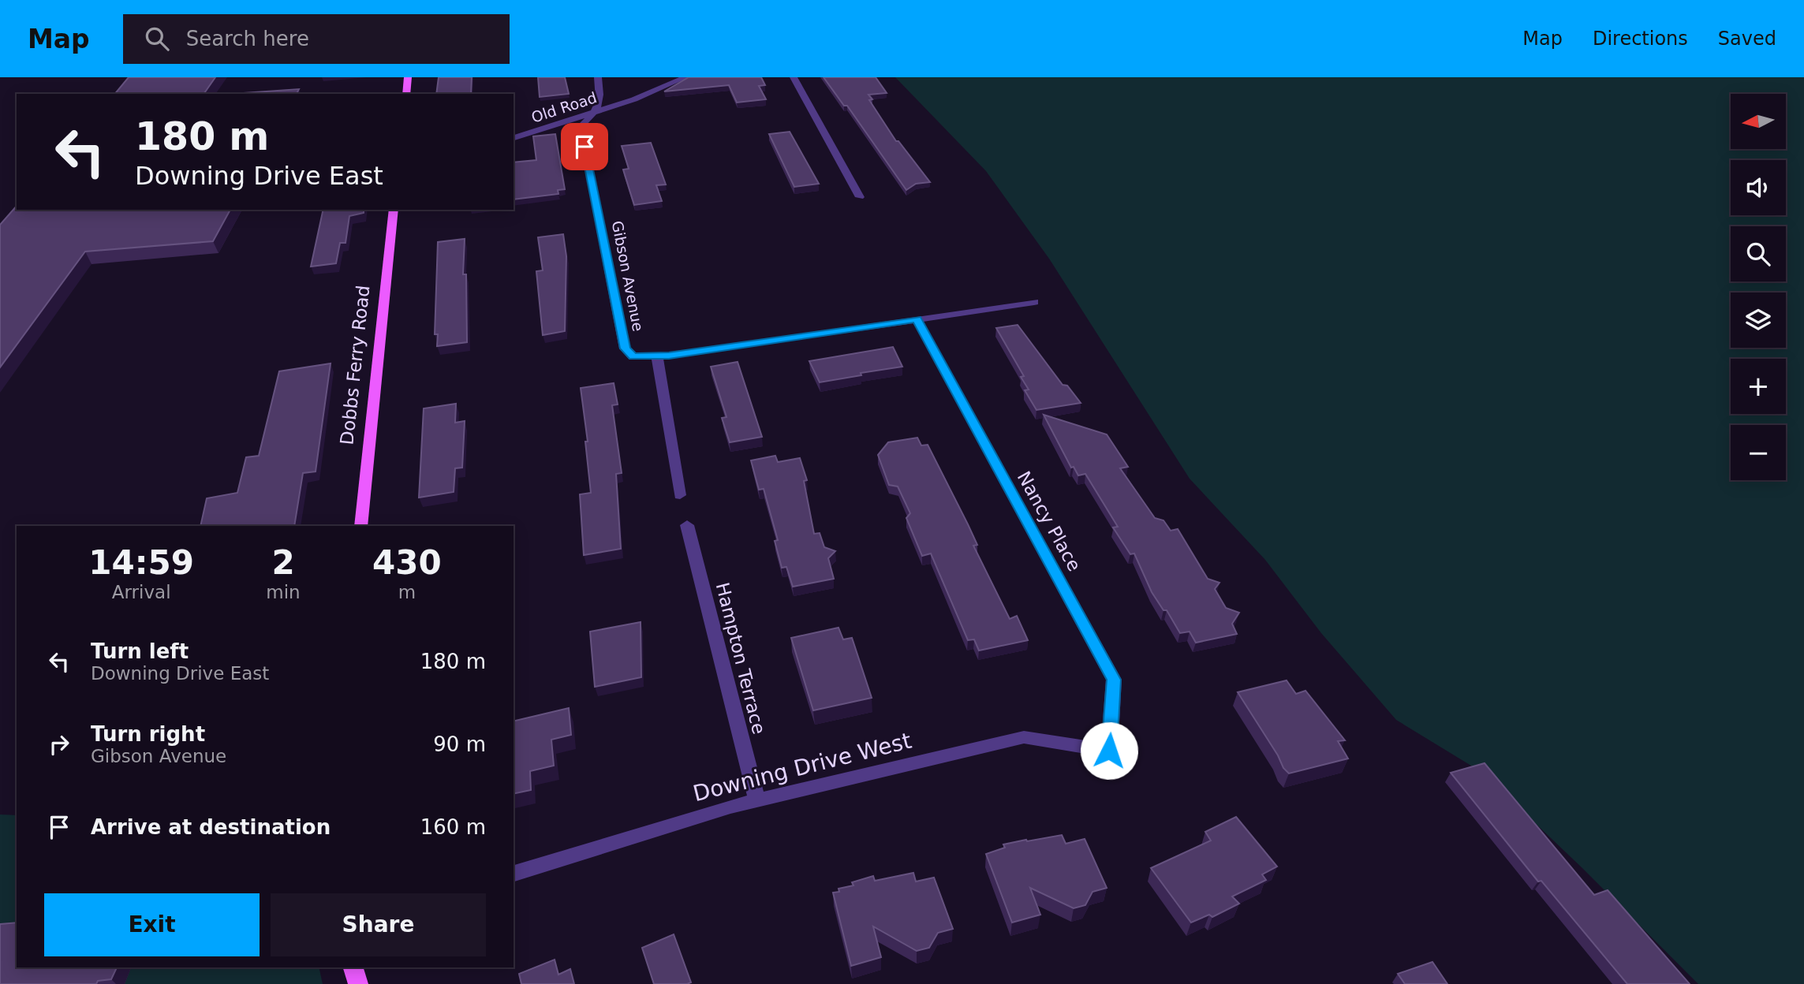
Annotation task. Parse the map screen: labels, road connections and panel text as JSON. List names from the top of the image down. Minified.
{"streets":{"main road":["Dobbs Ferry Road"],"street":["Old Road","Gibson Avenue","Nancy Place","Hampton Terrace","Downing Drive West"]},"crossings":[["Old Road","Gibson Avenue"],["Nancy Place","Downing Drive West"],["Hampton Terrace","Downing Drive West"]],"north":"left","page":{"header":"Map","search":"Search here","nav":["Map","Directions","Saved"],"map_buttons":["+","−"],"turn":["180 m","Downing Drive East"],"eta":["14:59","Arrival","2","min","430","m"],"list":[{"name":"Turn left","note":"Downing Drive East","value":"180 m"},{"name":"Turn right","note":"Gibson Avenue","value":"90 m"},{"name":"Arrive at destination","value":"160 m"}],"buttons":["Exit","Share"]}}
